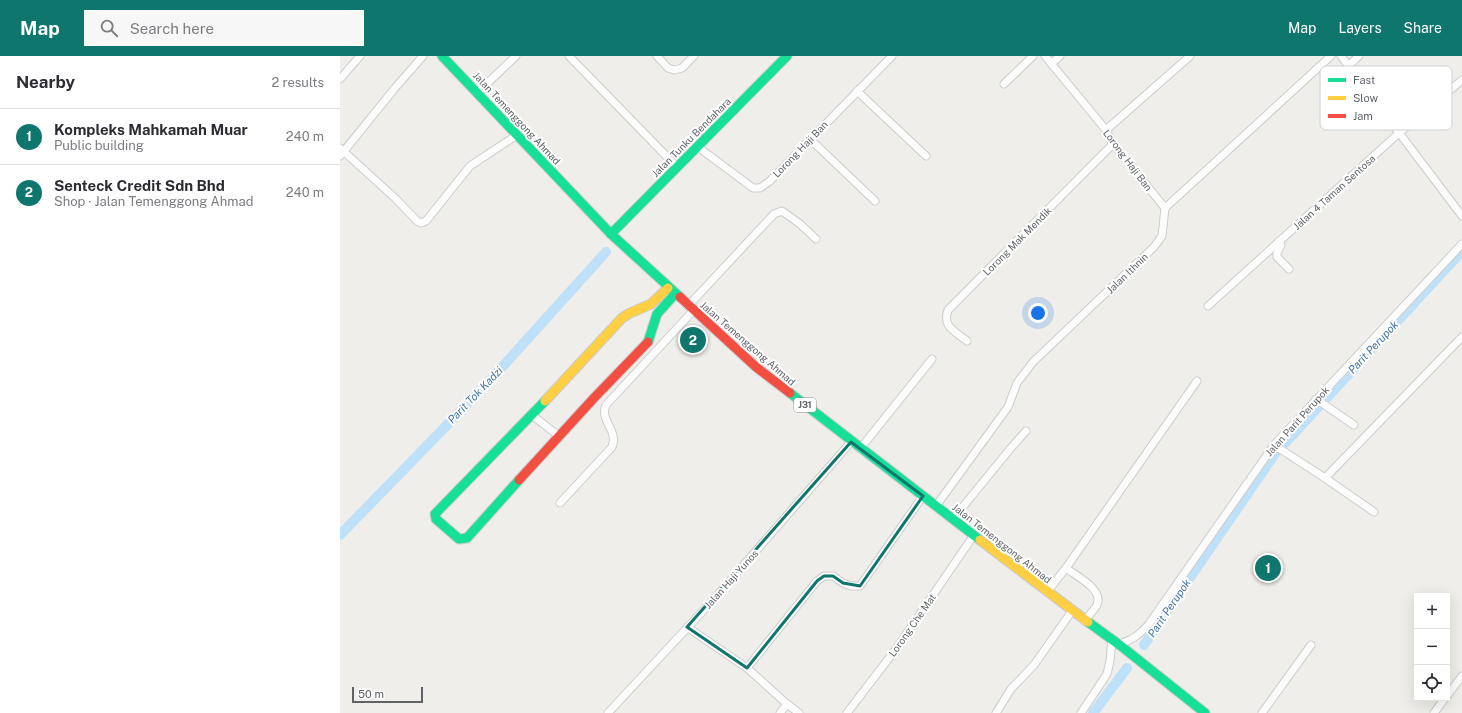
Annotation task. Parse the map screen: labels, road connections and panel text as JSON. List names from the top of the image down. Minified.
{"streets":{"main road":["Jalan Temenggong Ahmad","Jalan Tunku Bendahara","J31"],"street":["Lorong Haji Ban","Jalan 4 Taman Sentosa","Lorong Mak Mendik","Jalan Ithnin","Jalan Parit Perupok","Jalan Haji Yunos","Lorong Che Mat"]},"crossings":[["Jalan Temenggong Ahmad","Jalan Tunku Bendahara"],["Jalan Temenggong Ahmad","Jalan Ithnin"],["Jalan Temenggong Ahmad","Jalan Parit Perupok"],["Jalan Temenggong Ahmad","Jalan Haji Yunos"],["Jalan Temenggong Ahmad","Lorong Che Mat"],["Jalan Tunku Bendahara","Lorong Haji Ban"],["Lorong Haji Ban","Lorong Mak Mendik"],["Lorong Haji Ban","Jalan Ithnin"]],"water":["Parit Perupok","Parit Tok Kadzi"],"legend":["Fast","Slow","Jam"],"scale_bar":"50 m","page":{"header":"Map","search":"Search here","nav":["Map","Layers","Share"],"heading":["Nearby","2 results"],"list":[{"mark":"1","name":"Kompleks Mahkamah Muar","note":"Public building","value":"240 m"},{"mark":"2","name":"Senteck Credit Sdn Bhd","note":"Shop · Jalan Temenggong Ahmad","value":"240 m"}],"pins":["2","1"],"map_buttons":["+","−"],"scale":"50 m"}}
